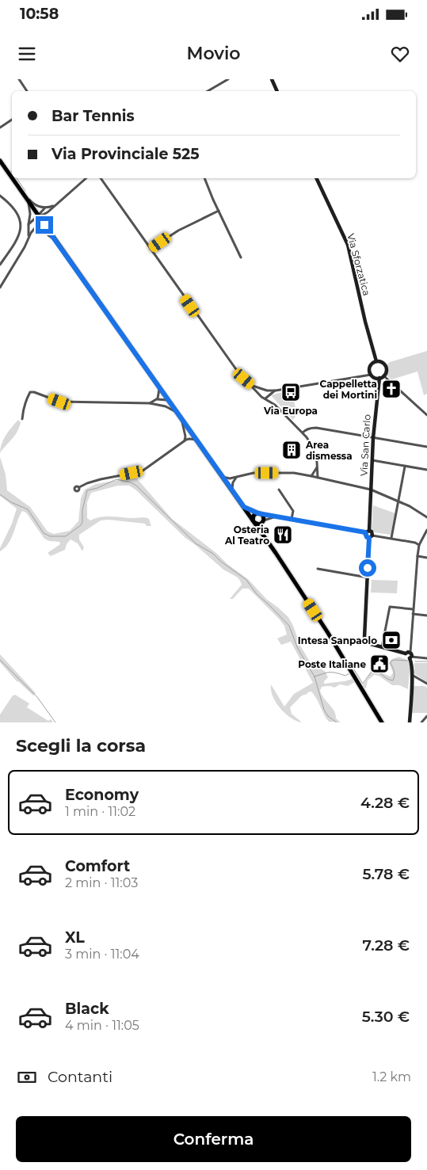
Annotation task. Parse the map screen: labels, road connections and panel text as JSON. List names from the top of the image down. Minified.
{"streets":{"street":["Via Sforzatica","Via San Carlo"]},"crossings":[["Via Sforzatica","Via San Carlo"]],"places":{"church":["Cappelletta dei Mortini"],"bus stop":["Via Europa"],"building":["Area dismessa"],"restaurant":["Osteria Al Teatro"],"bank":["Intesa Sanpaolo"],"public building":["Poste Italiane"]},"page":{"status":"10:58","header":"Movio","banner":["Bar Tennis","Via Provinciale 525"],"heading":"Scegli la corsa","list":[{"name":"Economy","note":"1 min · 11:02","value":"4.28 €"},{"name":"Comfort","note":"2 min · 11:03","value":"5.78 €"},{"name":"XL","note":"3 min · 11:04","value":"7.28 €"},{"name":"Black","note":"4 min · 11:05","value":"5.30 €"}],"pay":["Contanti","1.2 km"],"buttons":"Conferma"}}
